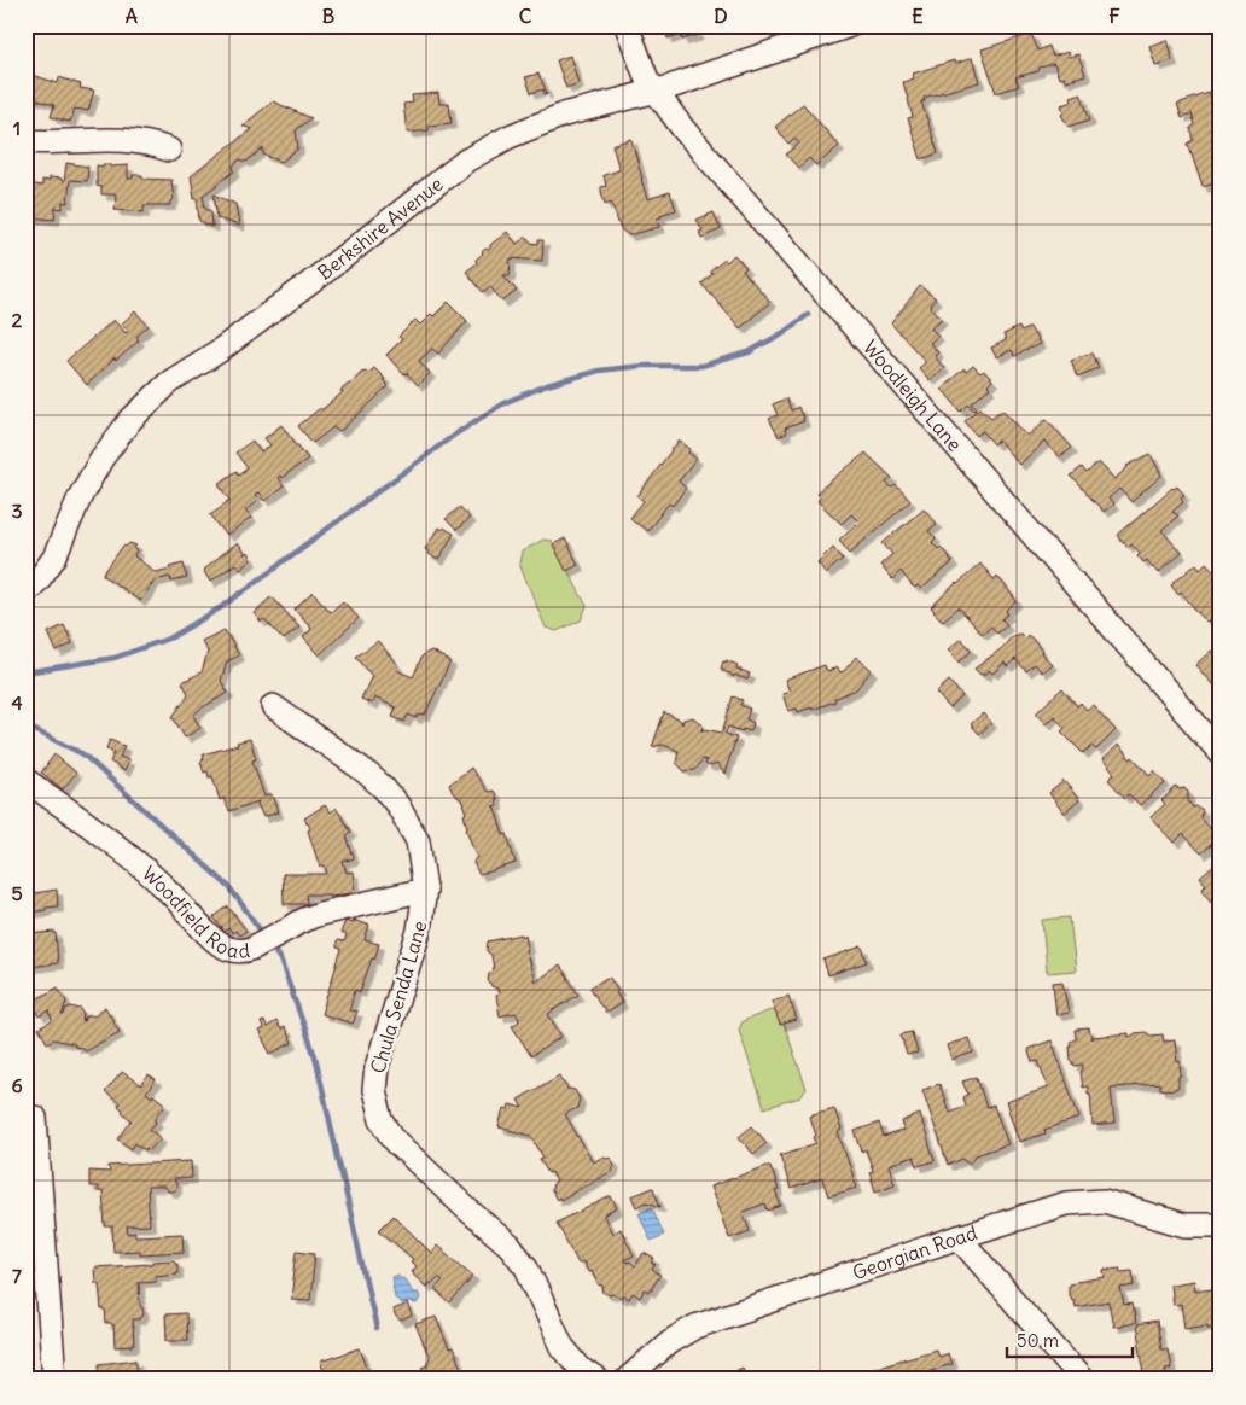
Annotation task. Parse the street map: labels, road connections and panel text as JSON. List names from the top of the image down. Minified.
{"streets":{"street":["Berkshire Avenue","Woodleigh Lane","Woodfield Road","Chula Senda Lane","Georgian Road"]},"crossings":[["Berkshire Avenue","Woodleigh Lane"],["Woodfield Road","Chula Senda Lane"]],"scale_bar":"50 m","grid":{"columns":["A","B","C","D","E","F"],"rows":["1","2","3","4","5","6","7"]}}
